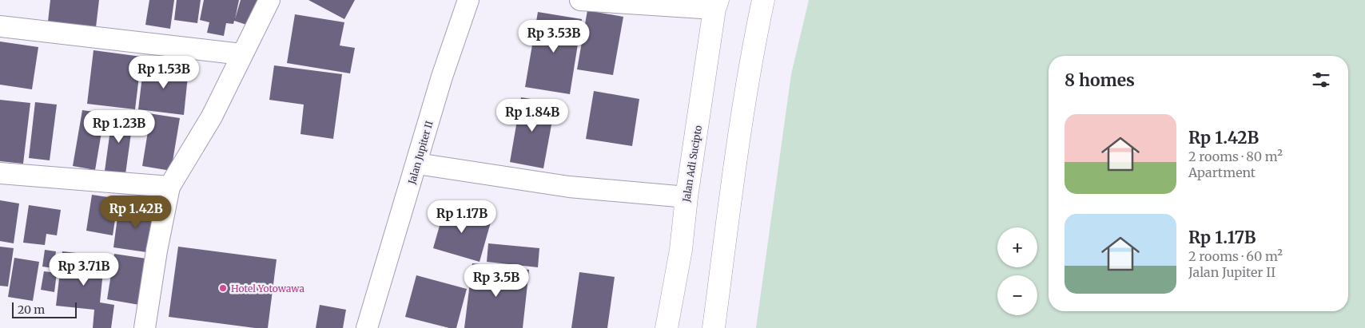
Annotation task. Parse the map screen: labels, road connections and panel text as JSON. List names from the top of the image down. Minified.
{"streets":{"highway":["Jalan Adi Sucipto"],"street":["Jalan Jupiter II"]},"places":["Hotel Yotowawa"],"scale_bar":"20 m","page":{"price":["Rp 3.53B","Rp 1.53B","Rp 1.84B","Rp 1.23B","Rp 1.42B","Rp 1.17B","Rp 3.71B","Rp 3.5B"],"heading":"8 homes","list":[{"name":"Rp 1.42B","note":"2 rooms · 80 m² · Apartment"},{"name":"Rp 1.17B","note":"2 rooms · 60 m² · Jalan Jupiter II"}],"map_buttons":["+","−"],"scale":"20 m"}}
